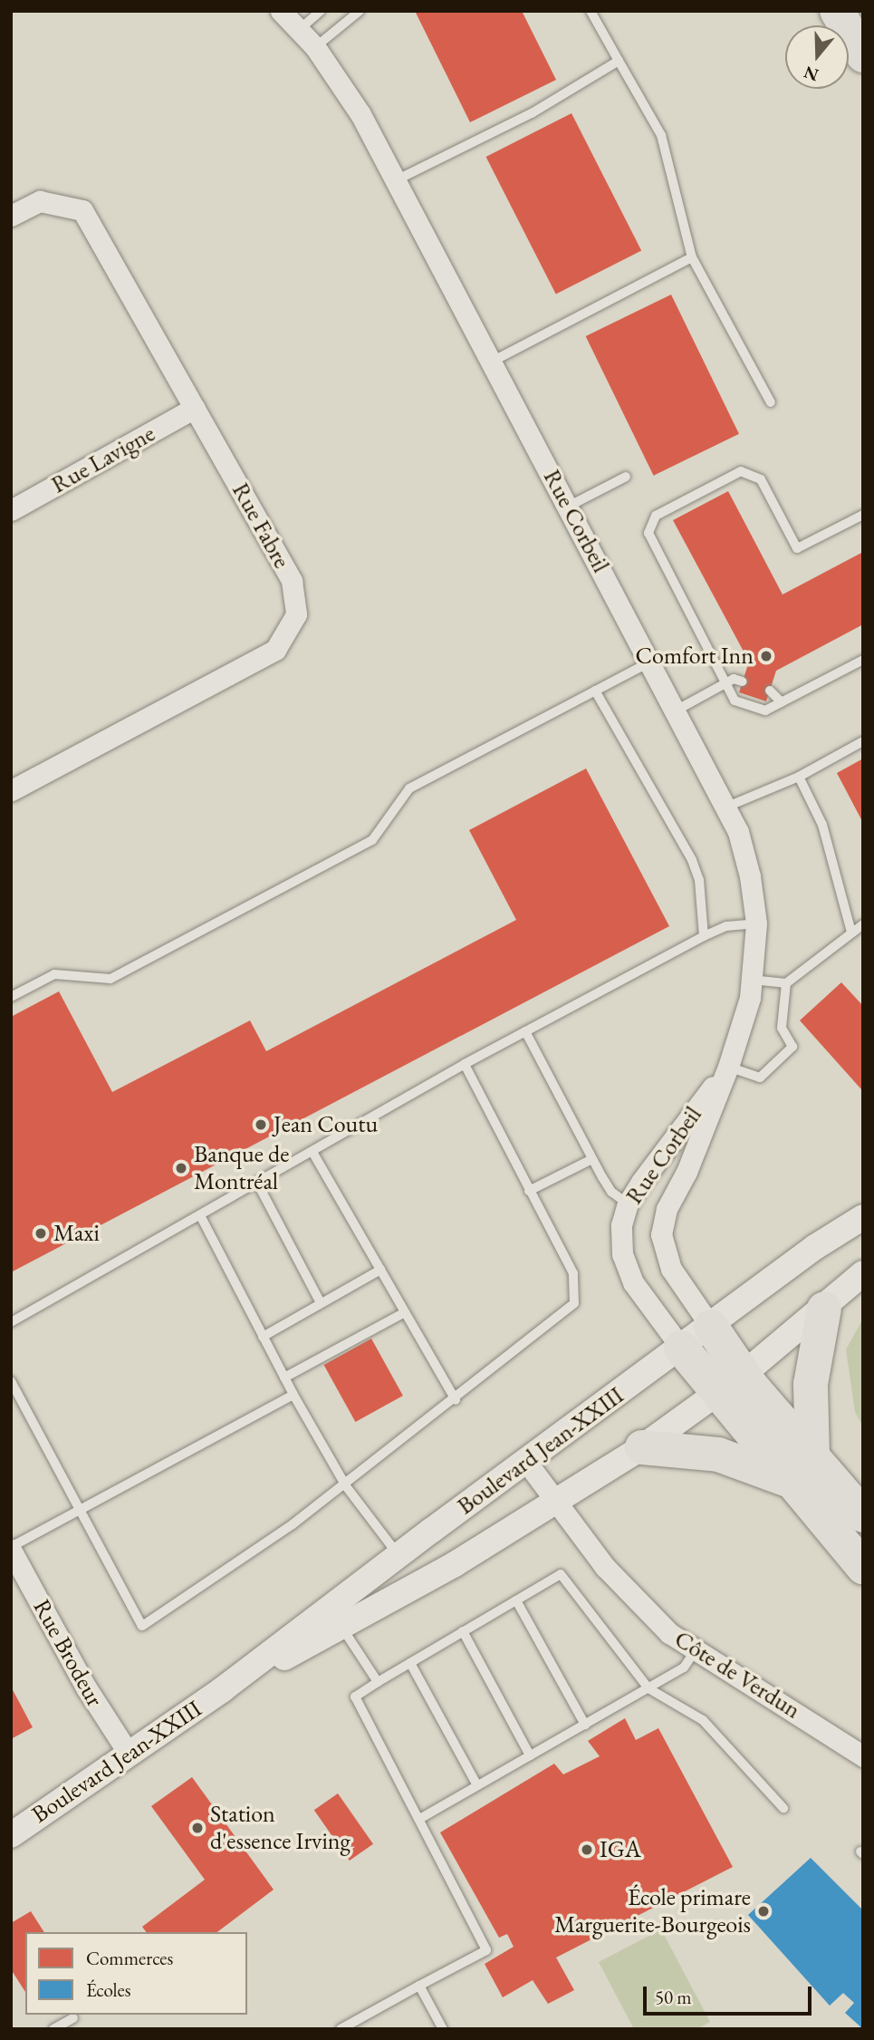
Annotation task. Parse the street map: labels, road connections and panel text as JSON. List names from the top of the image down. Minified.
{"streets":{"street":["Rue Lavigne","Rue Corbeil","Rue Fabre","Boulevard Jean-XXIII","Rue Brodeur","Côte de Verdun"]},"crossings":[["Rue Lavigne","Rue Fabre"],["Rue Corbeil","Boulevard Jean-XXIII"],["Boulevard Jean-XXIII","Rue Brodeur"],["Boulevard Jean-XXIII","Côte de Verdun"]],"places":["Comfort Inn","Jean Coutu","Banque de Montréal","Maxi","Station d'essence Irving","IGA","École primare Marguerite-Bourgeois"],"legend":["Commerces","Écoles"],"scale_bar":"50 m","north":"bottom"}
